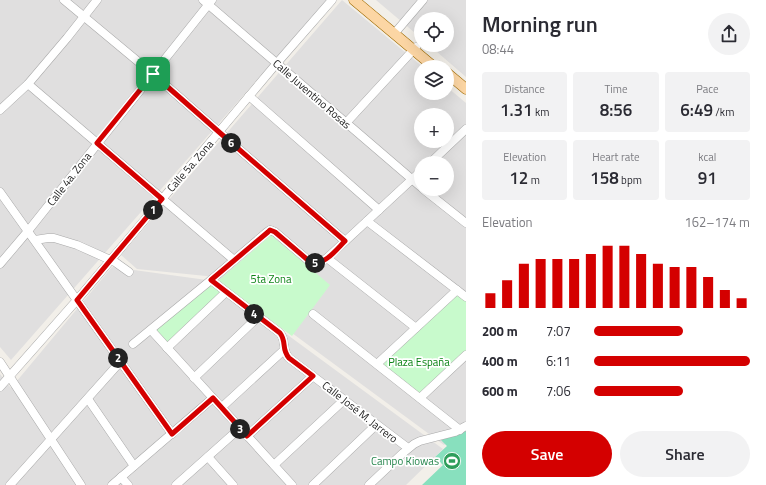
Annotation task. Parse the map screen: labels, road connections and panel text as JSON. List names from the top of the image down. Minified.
{"streets":{"street":["Calle Juventino Rosas","Calle 5a. Zona","Calle 4a. Zona","Calle José M. Jarrero"]},"crossings":[["Calle Juventino Rosas","Calle 5a. Zona"],["Calle Juventino Rosas","Calle 4a. Zona"]],"parks":["5ta Zona","Plaza España"],"places":{"sports":["Campo Kiowas"]},"page":{"heading":["Morning run","08:44"],"map_buttons":["+","−"],"stats":[["Distance","1.31 km"],["Time","8:56"],["Pace","6:49 /km"],["Elevation","12 m"],["Heart rate","158 bpm"],["kcal","91"]],"pins":["6","1","5","4","2","3"],"chart":["Elevation","162–174 m"],"list":[{"name":"200 m","note":"7:07"},{"name":"400 m","note":"6:11"},{"name":"600 m","note":"7:06"}],"buttons":["Save","Share"]}}
